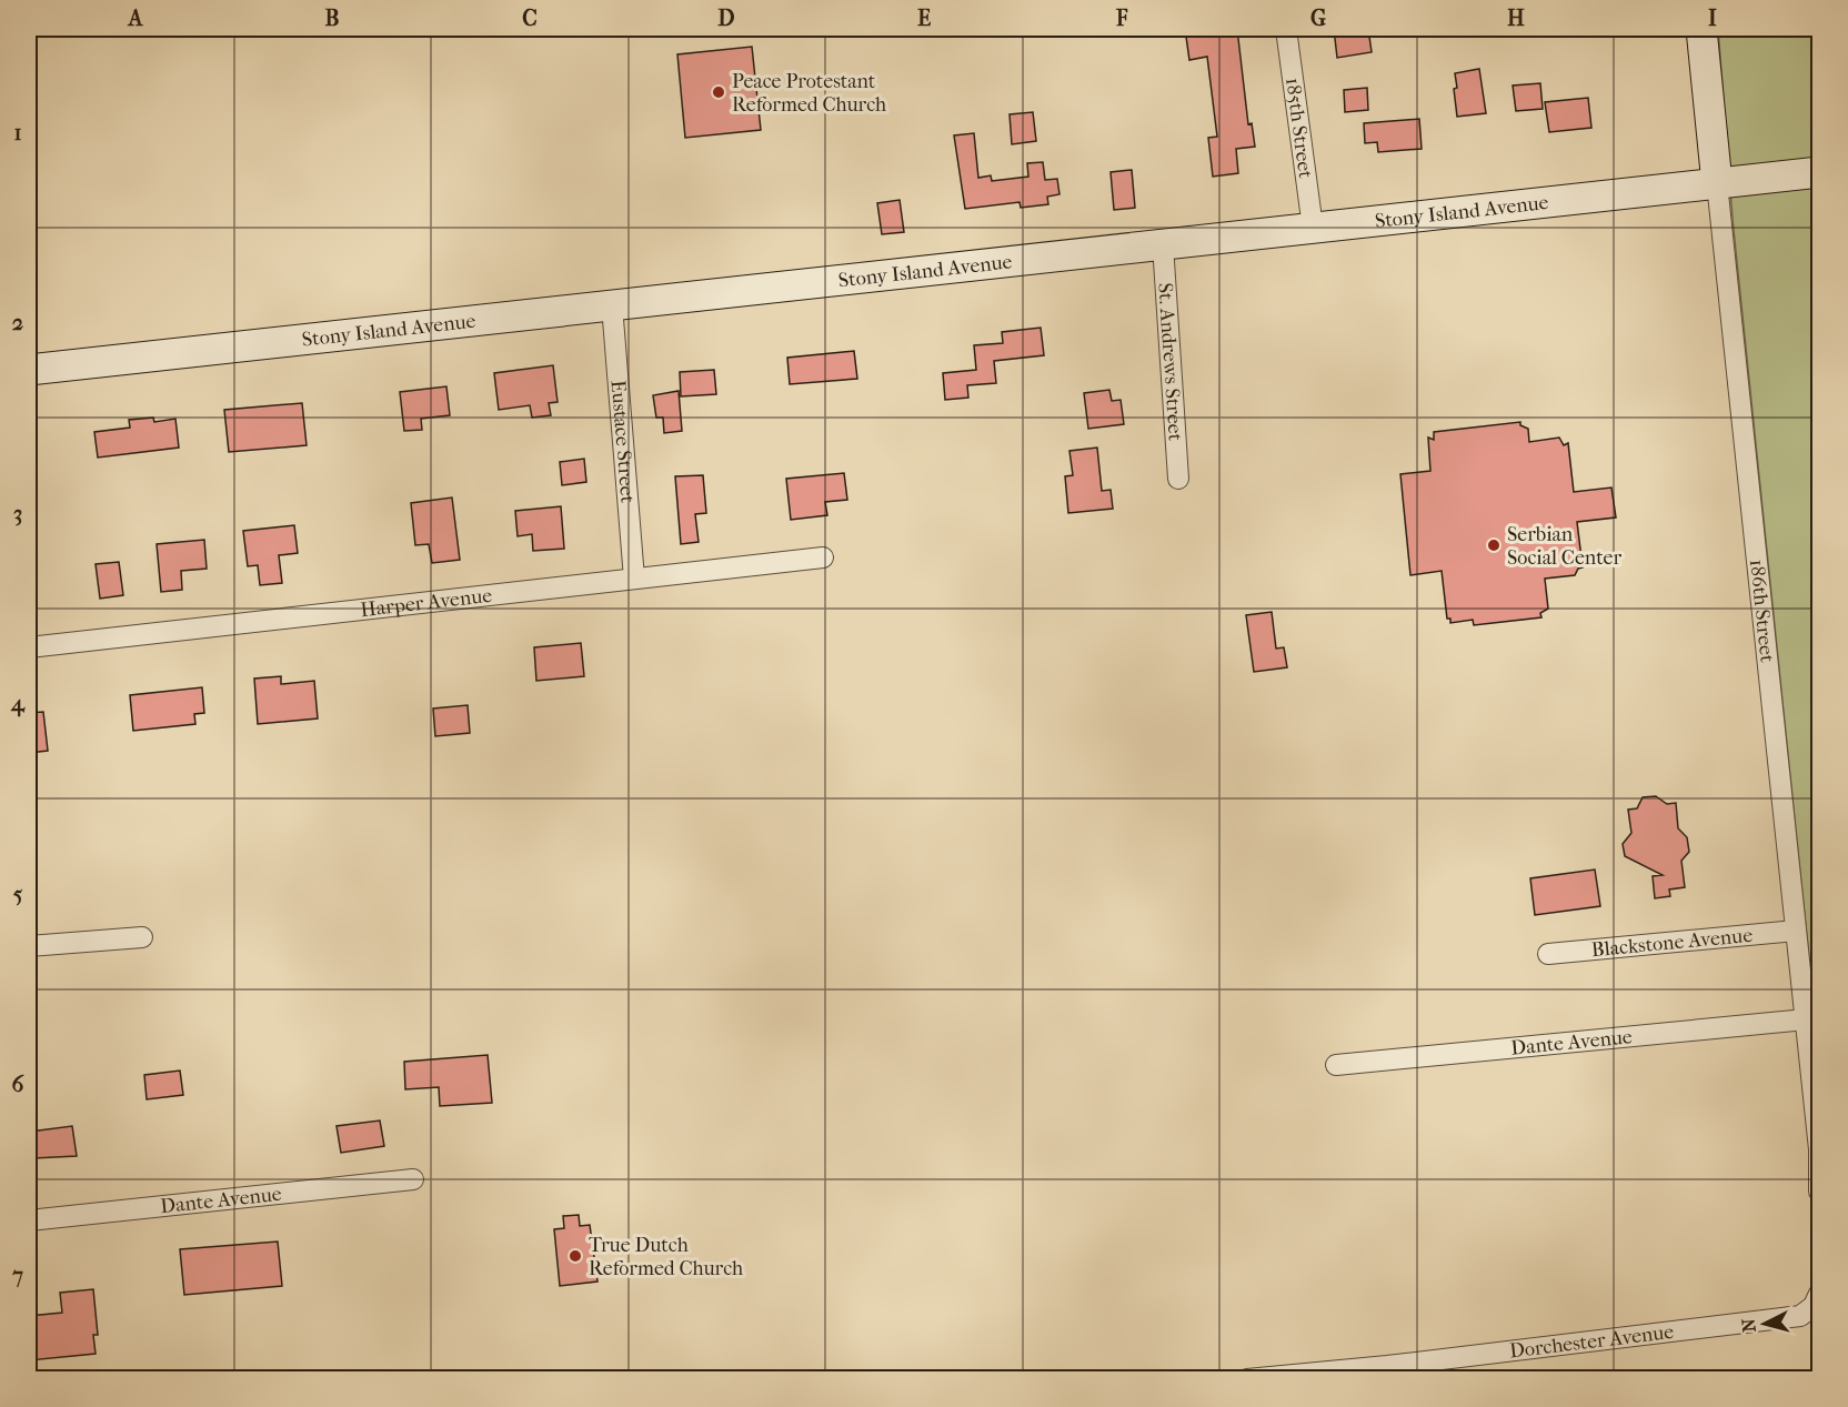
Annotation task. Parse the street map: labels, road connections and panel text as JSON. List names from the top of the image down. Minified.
{"streets":{"street":["185th Street","Stony Island Avenue","St. Andrews Street","Eustace Street","Harper Avenue","186th Street","Blackstone Avenue","Dante Avenue","Dorchester Avenue"]},"crossings":[["185th Street","Stony Island Avenue"],["Stony Island Avenue","St. Andrews Street"],["Stony Island Avenue","Eustace Street"],["Stony Island Avenue","186th Street"],["Eustace Street","Harper Avenue"],["186th Street","Blackstone Avenue"],["186th Street","Dante Avenue"]],"places":["Peace Protestant Reformed Church","Serbian Social Center","True Dutch Reformed Church"],"north":"left","grid":{"columns":["A","B","C","D","E","F","G","H","I"],"rows":["1","2","3","4","5","6","7"]}}
